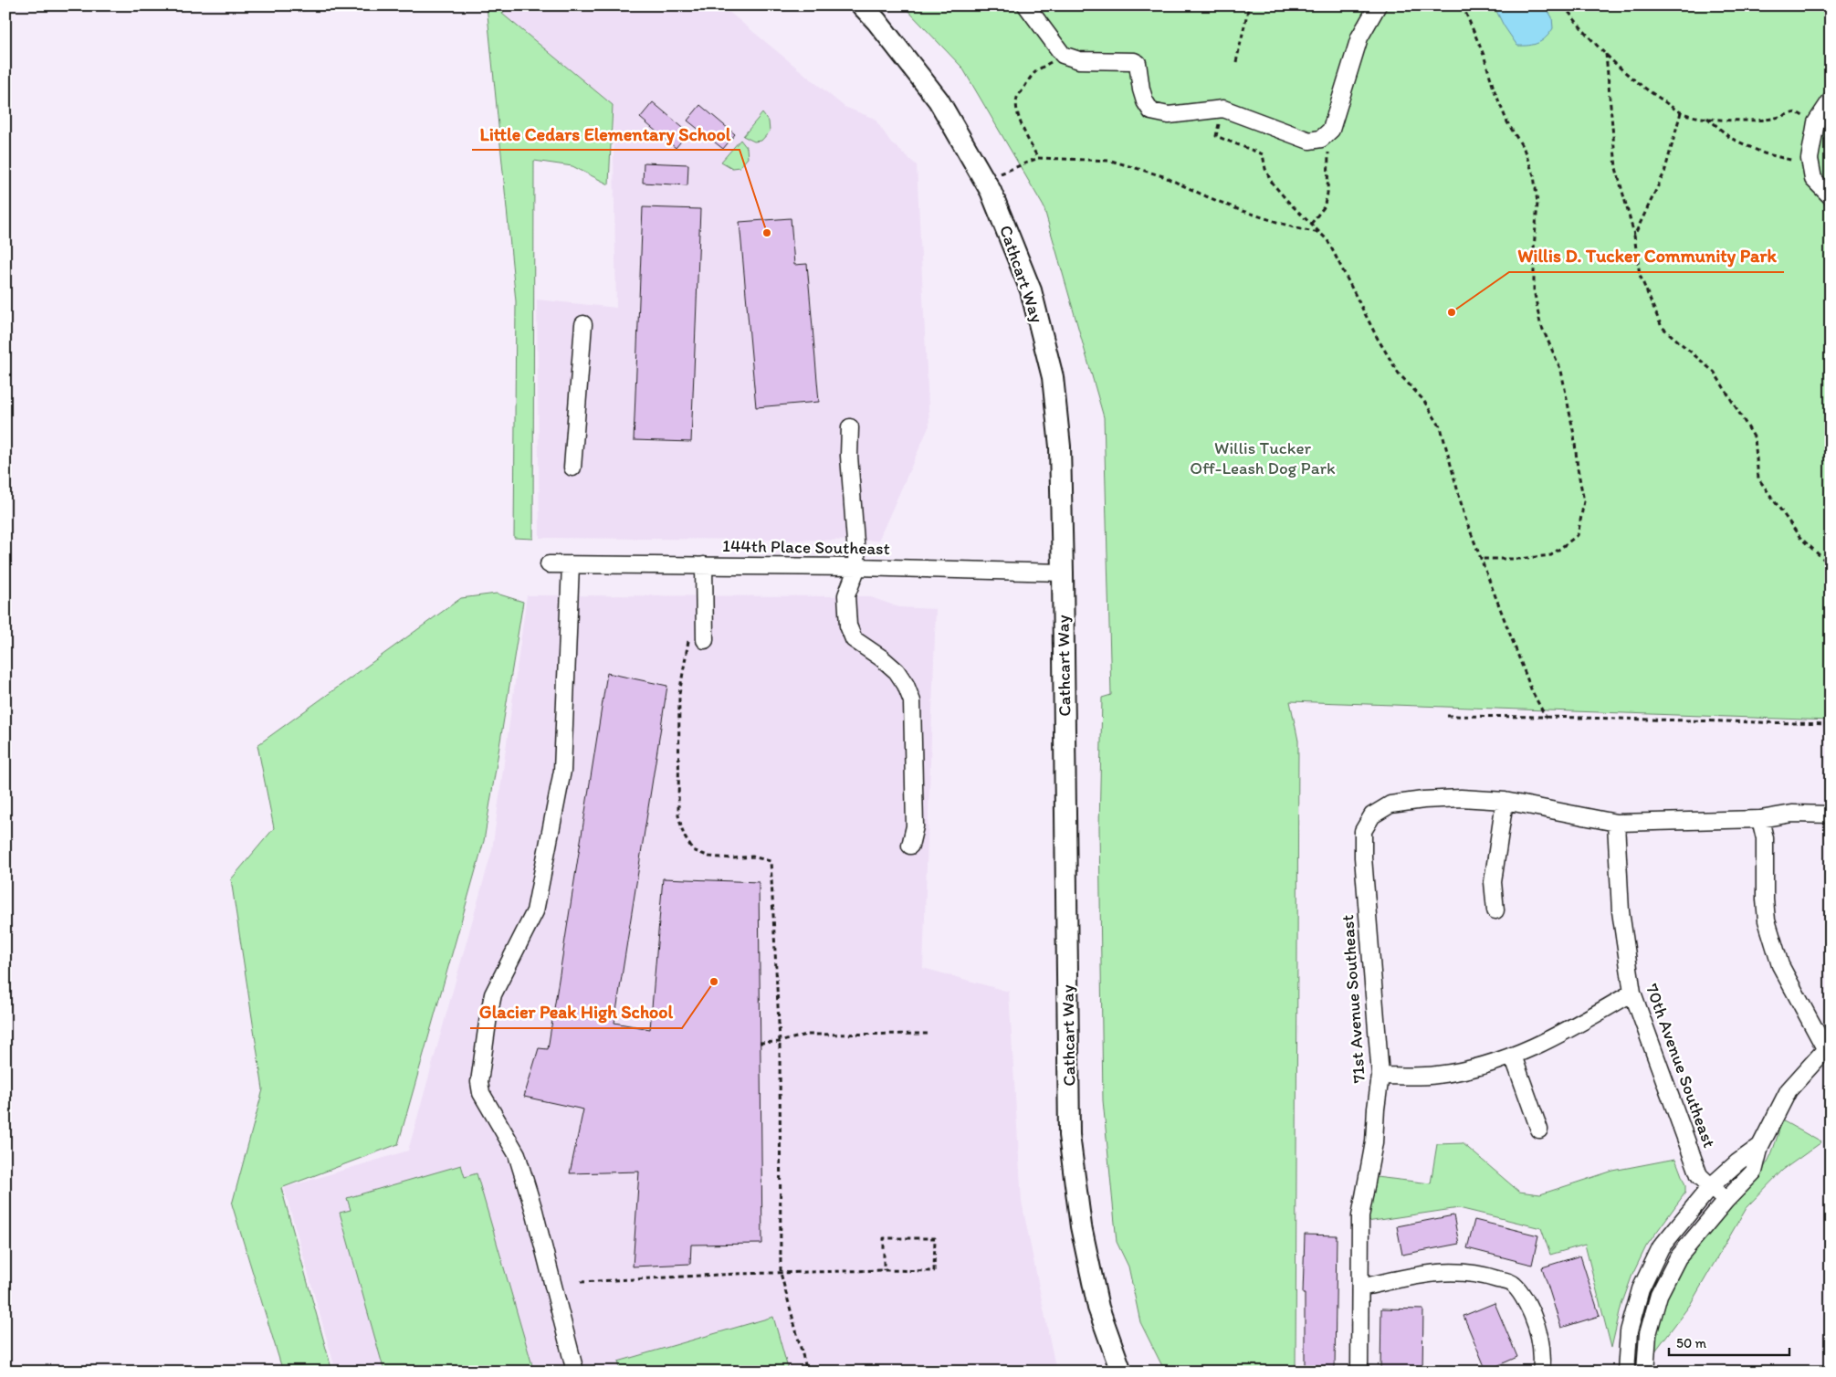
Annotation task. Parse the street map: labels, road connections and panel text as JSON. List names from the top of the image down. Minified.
{"streets":{"main road":["Cathcart Way"],"street":["144th Place Southeast","71st Avenue Southeast","70th Avenue Southeast"]},"crossings":[["Cathcart Way","144th Place Southeast"]],"parks":["Willis Tucker Off-Leash Dog Park"],"places":["Little Cedars Elementary School","Willis D. Tucker Community Park","Glacier Peak High School"],"scale_bar":"50 m"}
